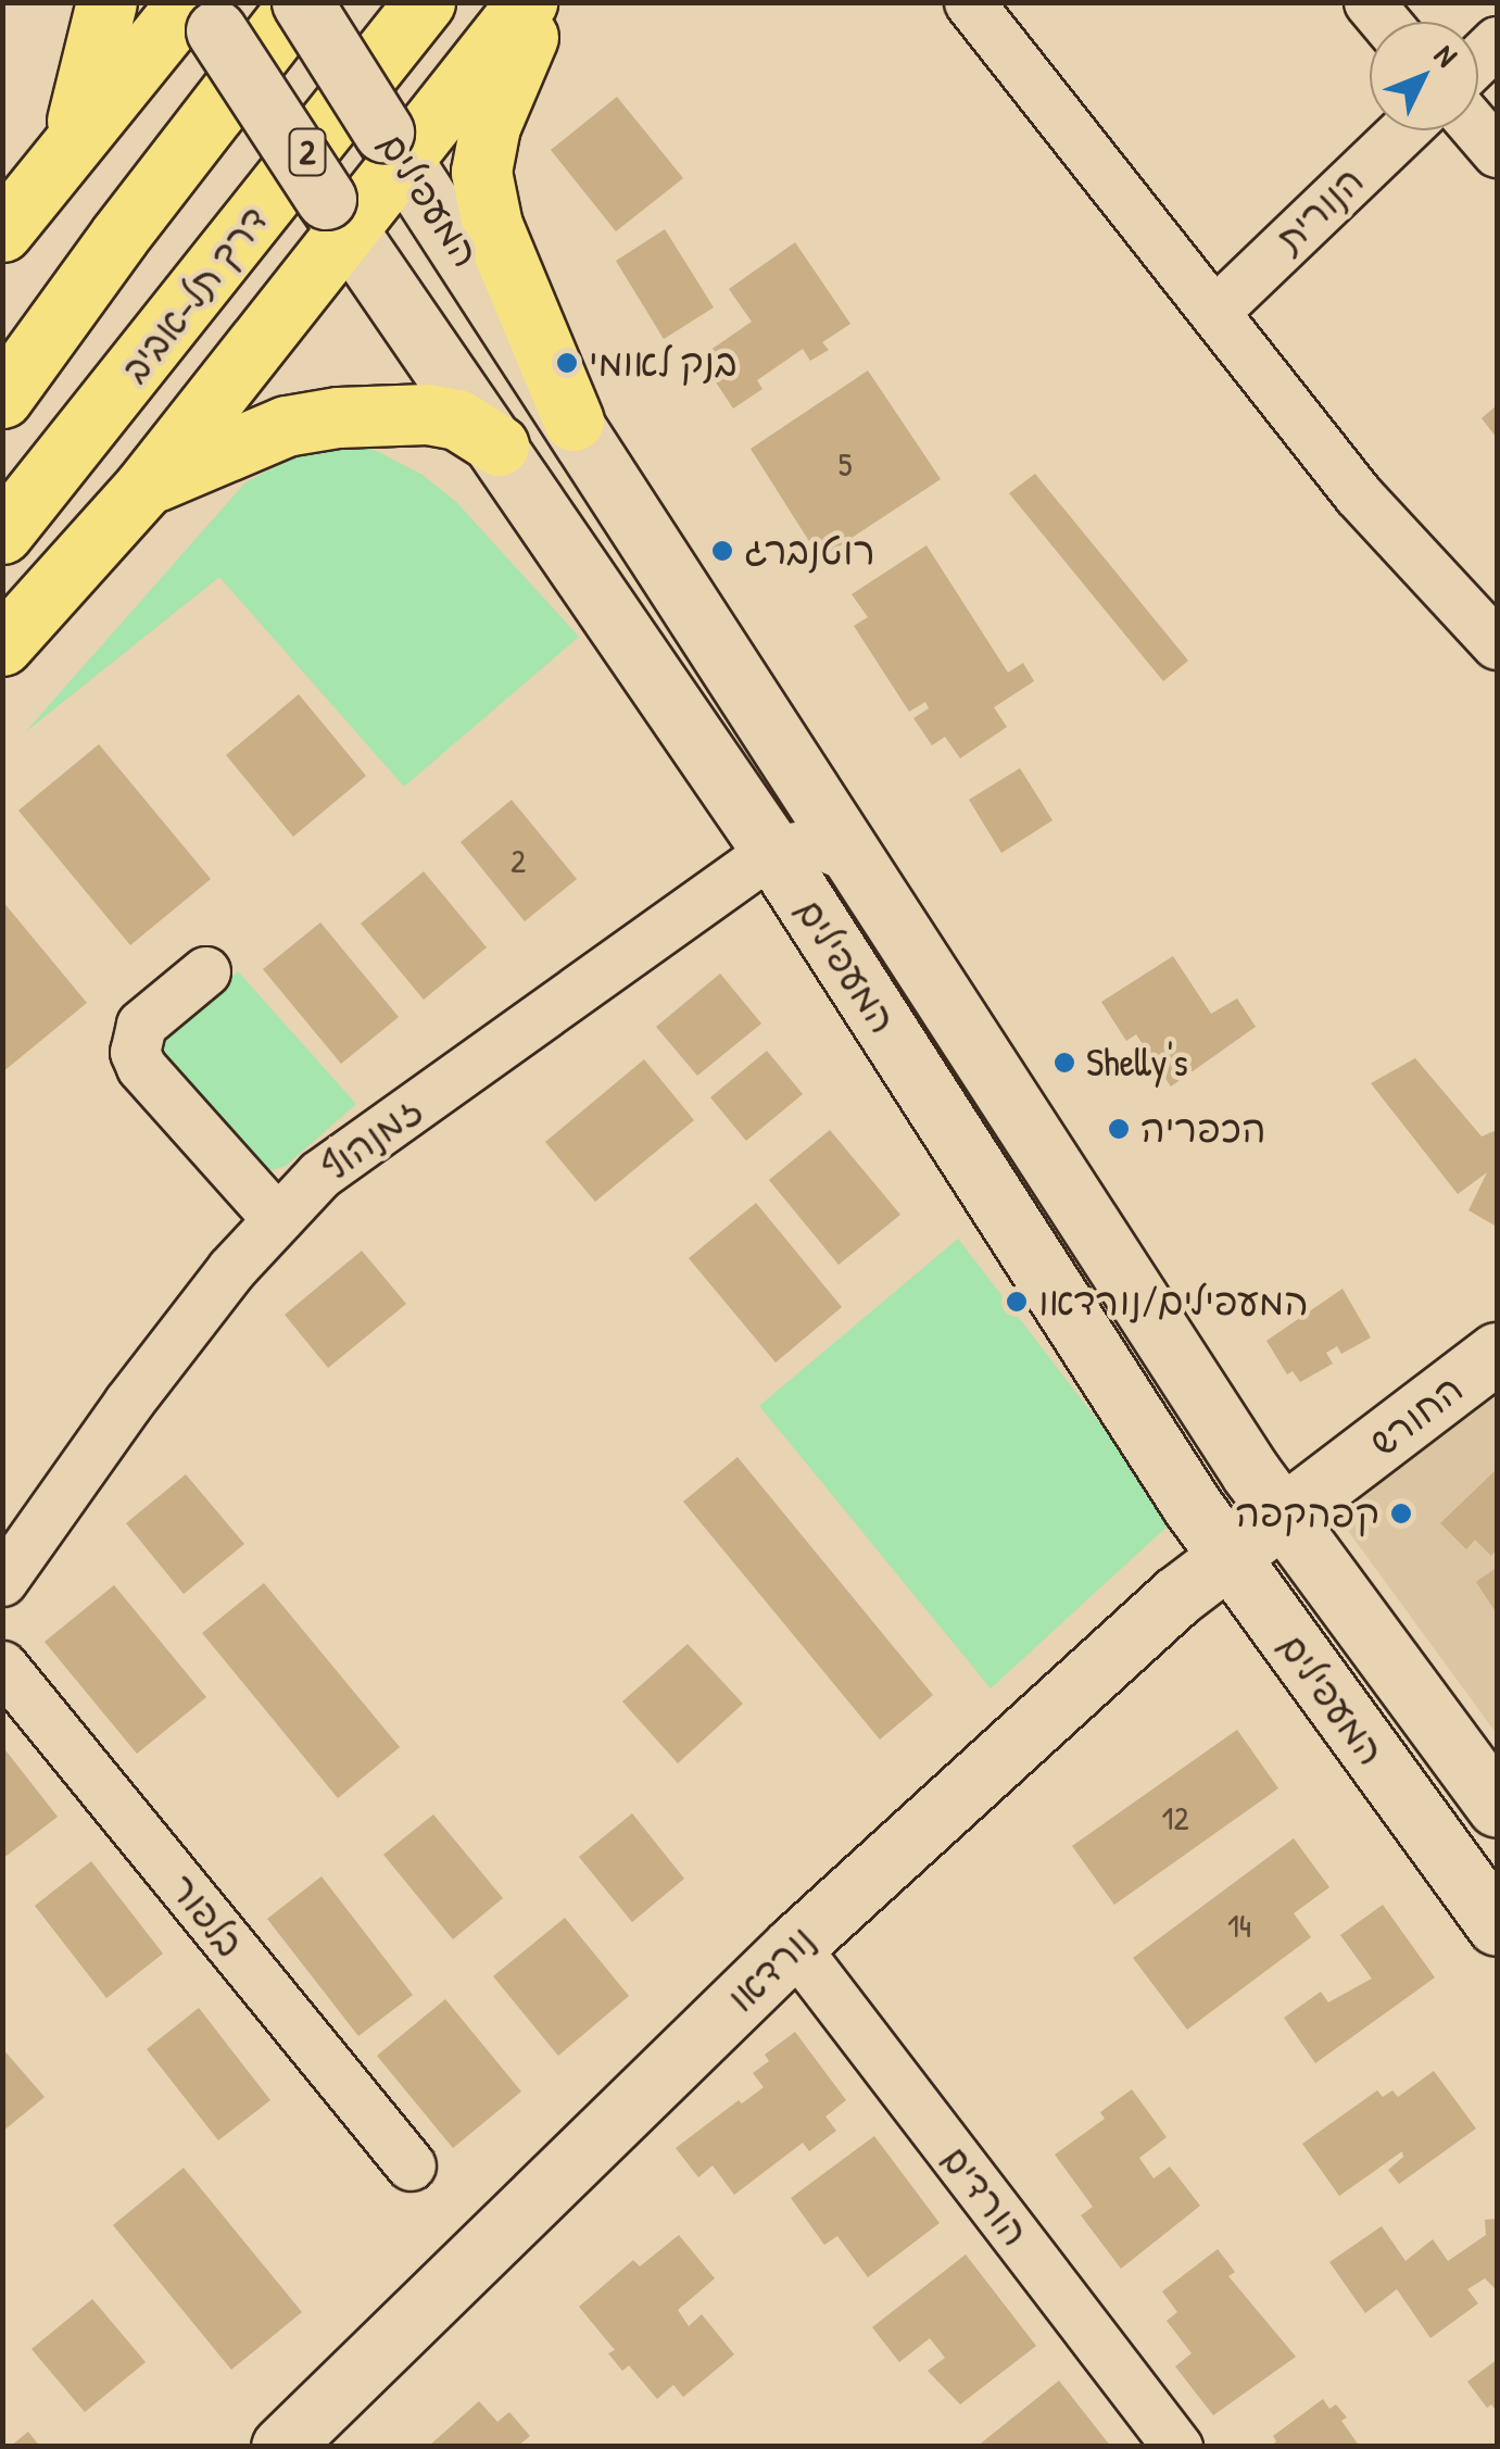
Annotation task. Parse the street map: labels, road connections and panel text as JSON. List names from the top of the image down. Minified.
{"streets":{"highway":["2","דרך תל-אביב"],"street":["המעפילים","הנורית","זמנהוף","החורש","בלפור","נורדאו","הורדים"]},"crossings":[["המעפילים","זמנהוף"],["המעפילים","החורש"],["המעפילים","נורדאו"],["החורש","נורדאו"],["נורדאו","הורדים"]],"places":["בנק לאומי","רוטנברג","Shelly's","הכפריה","המעפילים/נורדאו","קפהקפה"],"house_numbers":["5","2","12","14"],"north":"top right"}
